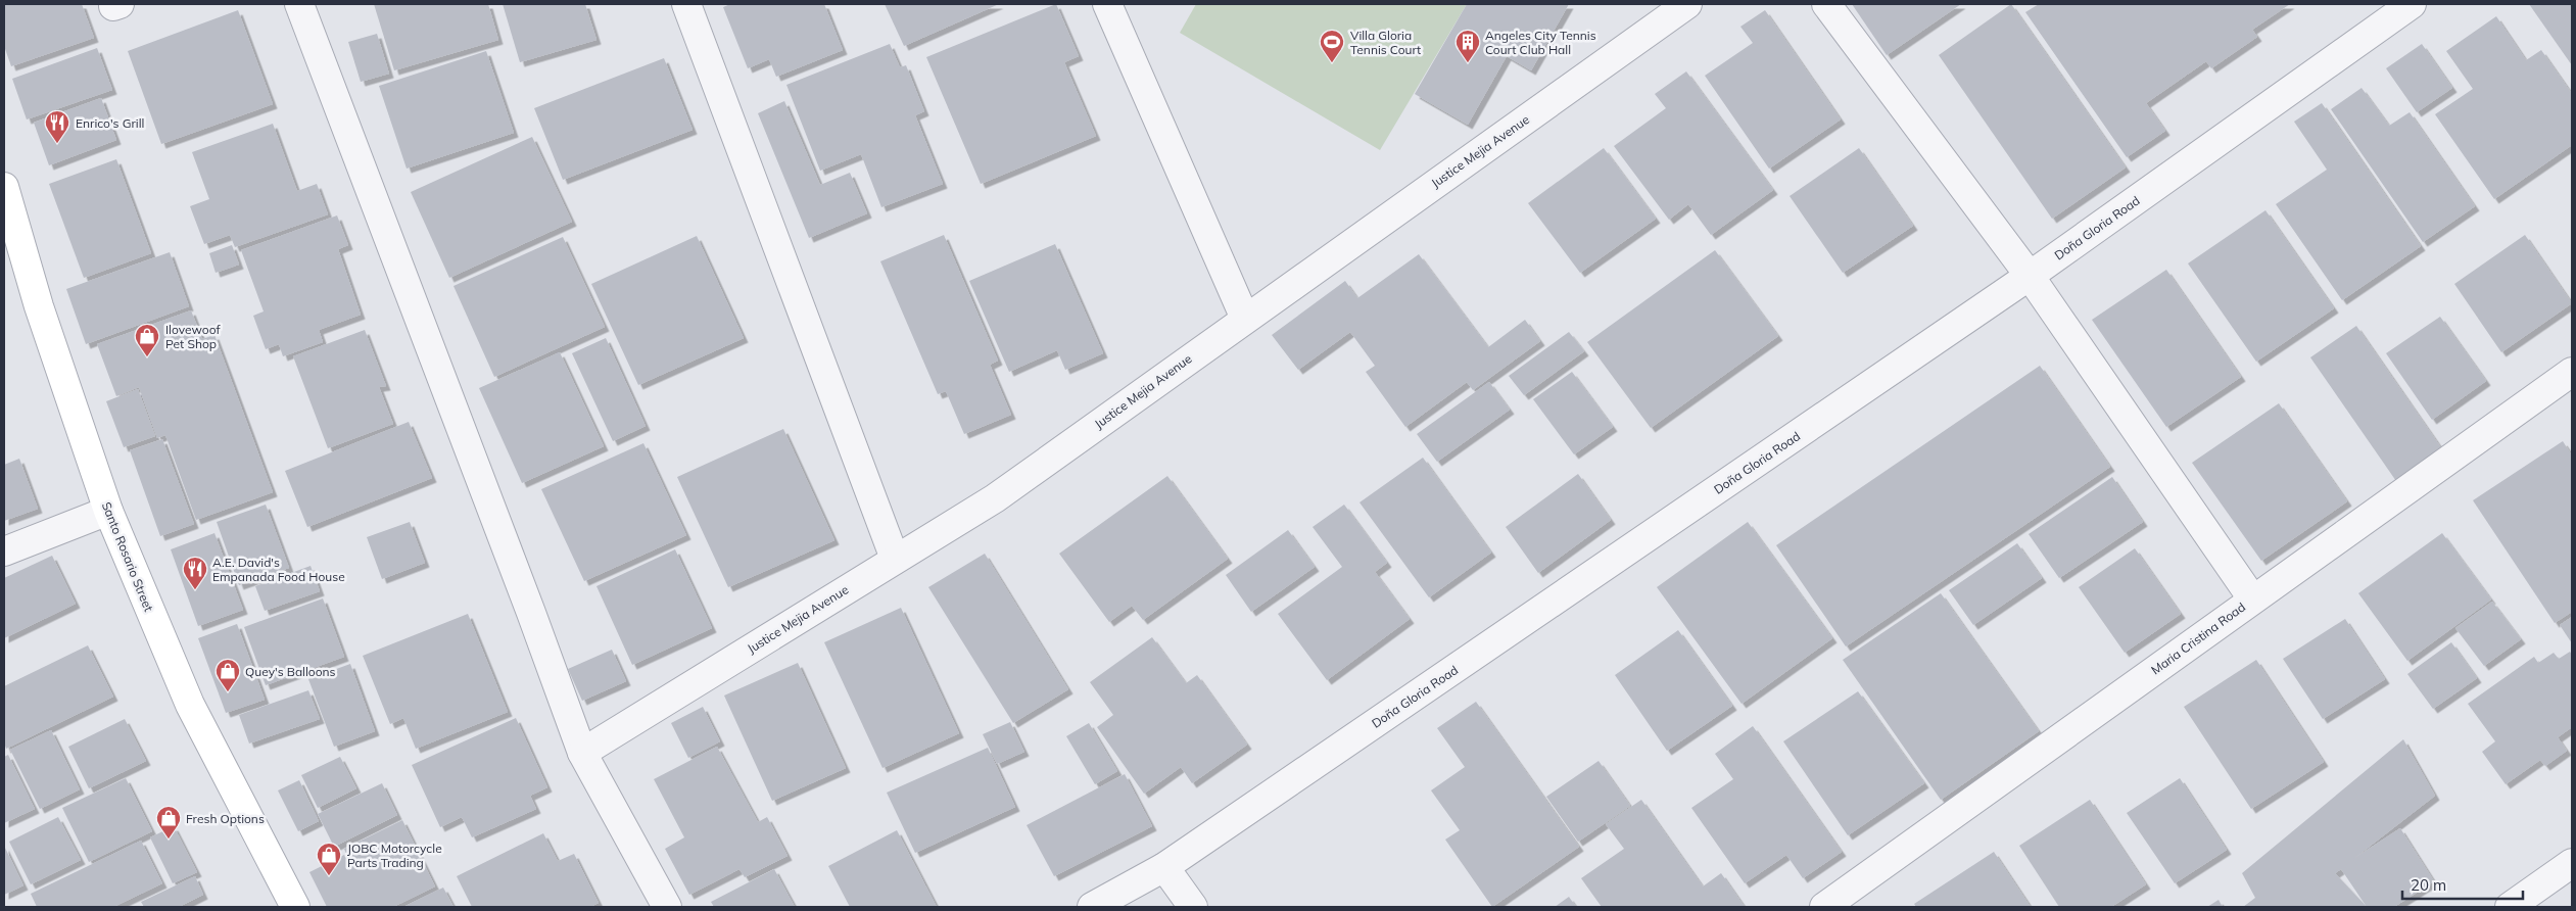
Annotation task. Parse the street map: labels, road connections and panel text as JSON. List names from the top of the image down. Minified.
{"streets":{"main road":["Santo Rosario Street"],"street":["Justice Mejia Avenue","Doña Gloria Road","Maria Cristina Road"]},"places":{"sports":["Villa Gloria Tennis Court"],"building":["Angeles City Tennis Court Club Hall"],"restaurant":["Enrico's Grill","A.E. David's Empanada Food House"],"shop":["Ilovewoof Pet Shop","Quey's Balloons","Fresh Options","JOBC Motorcycle Parts Trading"]},"scale_bar":"20 m"}
